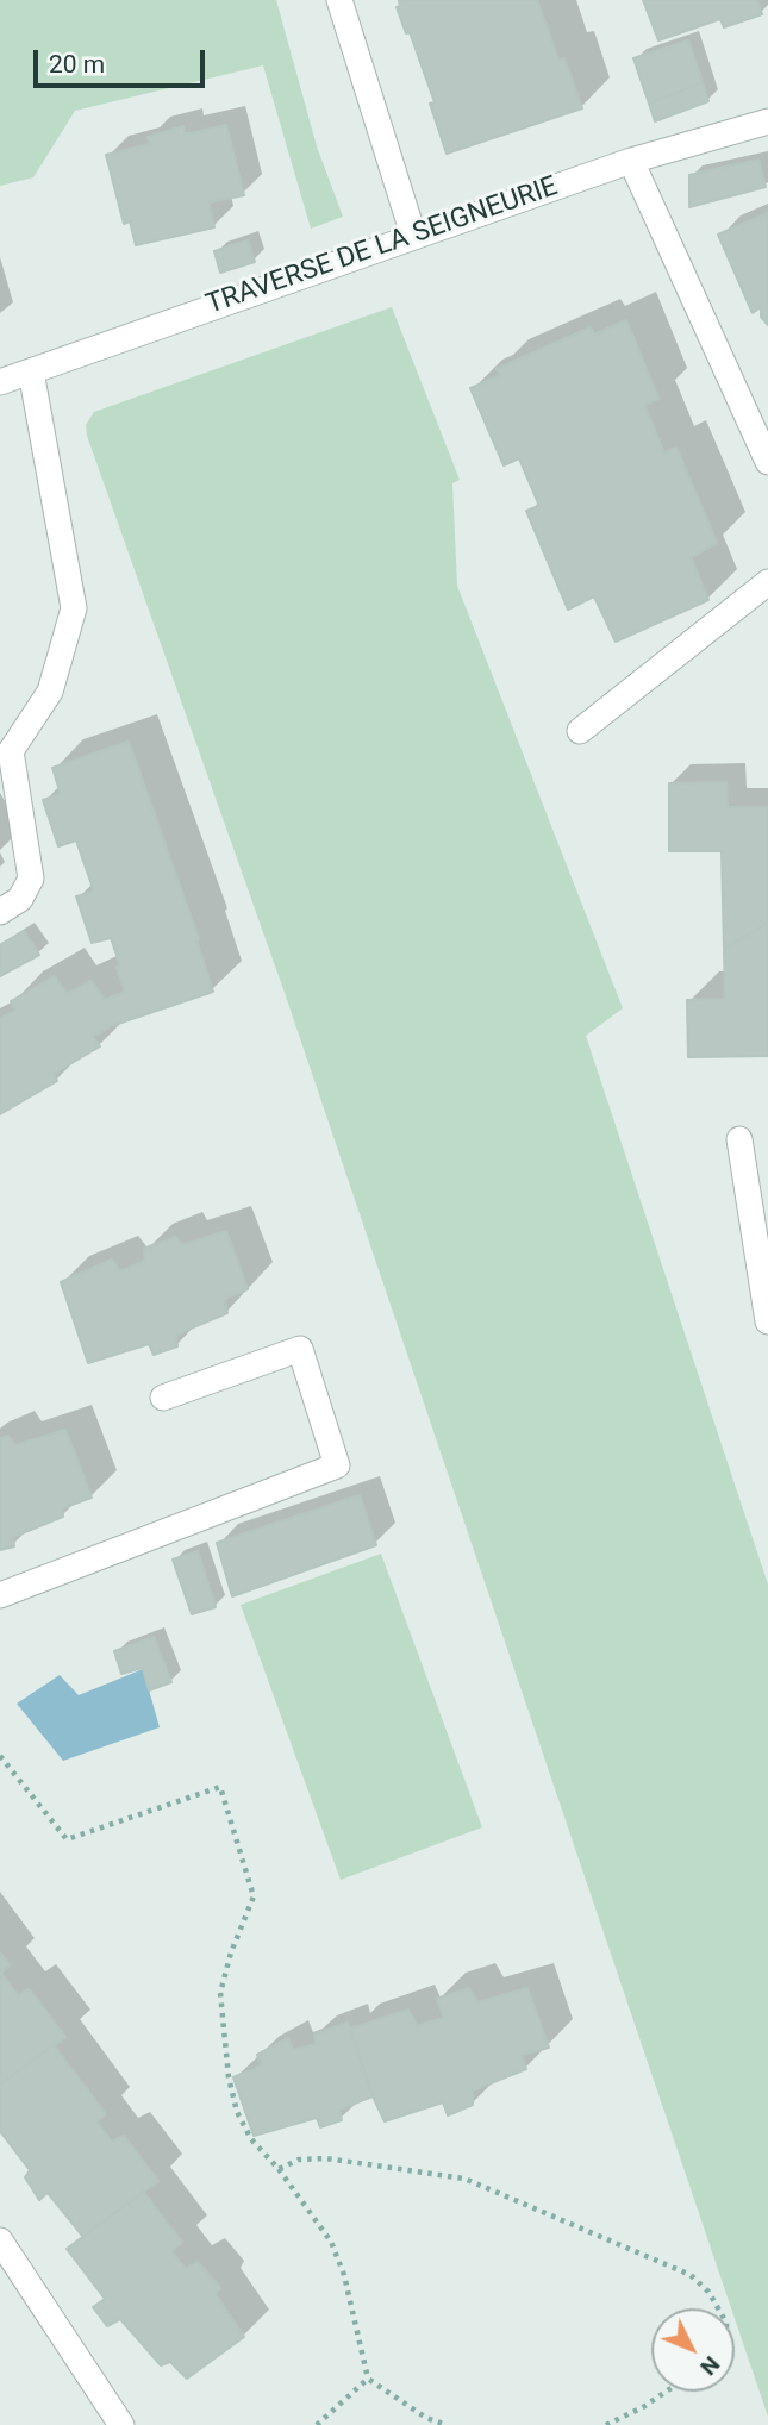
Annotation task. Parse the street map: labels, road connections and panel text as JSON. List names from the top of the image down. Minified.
{"streets":{"street":["TRAVERSE DE LA SEIGNEURIE"]},"scale_bar":"20 m","north":"bottom right"}
